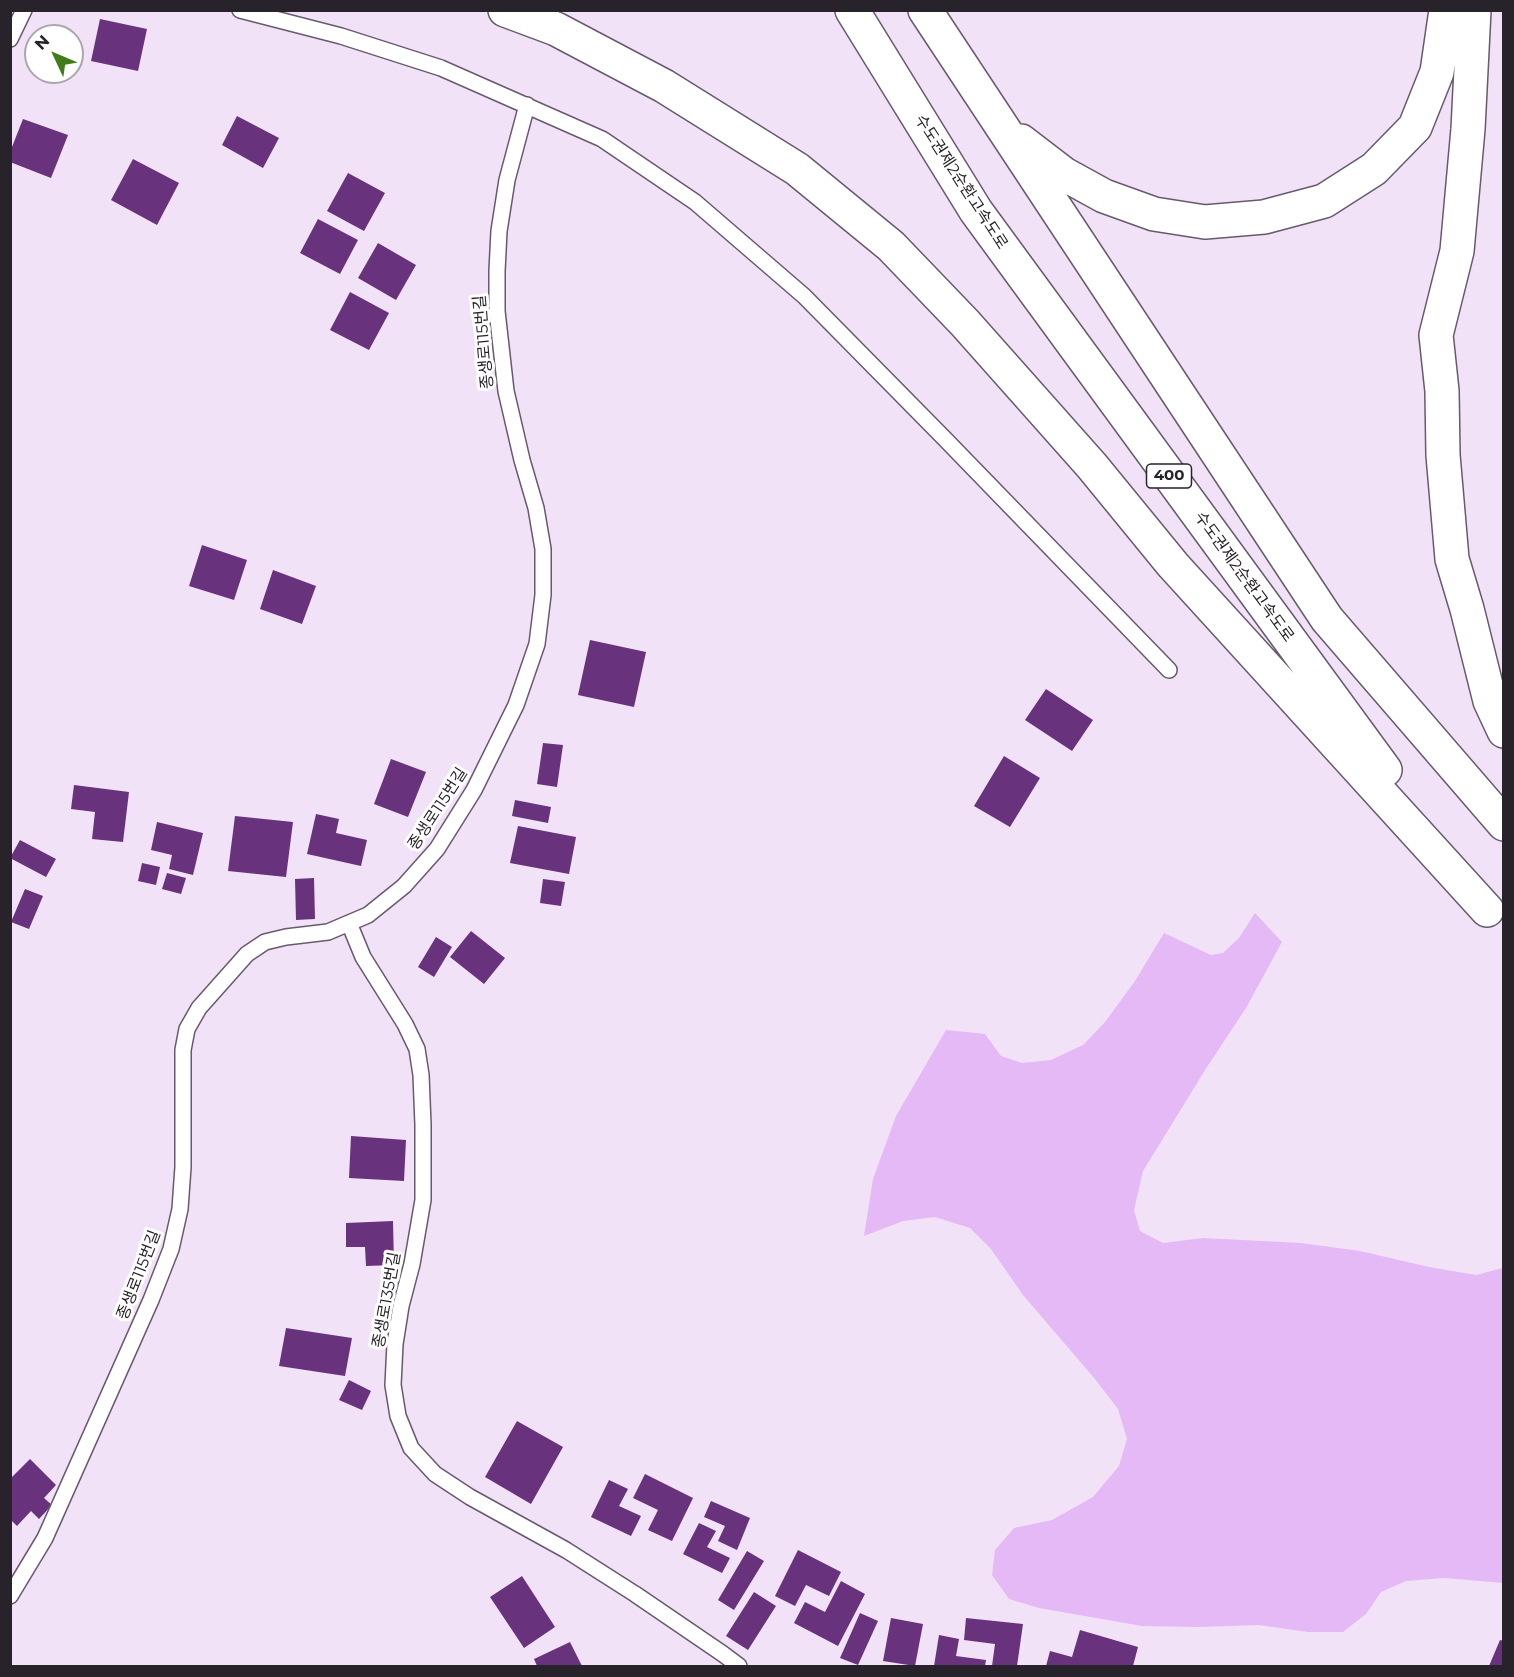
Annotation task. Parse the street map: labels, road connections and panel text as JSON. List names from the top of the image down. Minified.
{"streets":{"highway":["수도권제2순환고속도로","400"],"lane":["종생로115번길","종생로135번길"]},"crossings":[["종생로115번길","종생로135번길"]],"north":"top left"}
